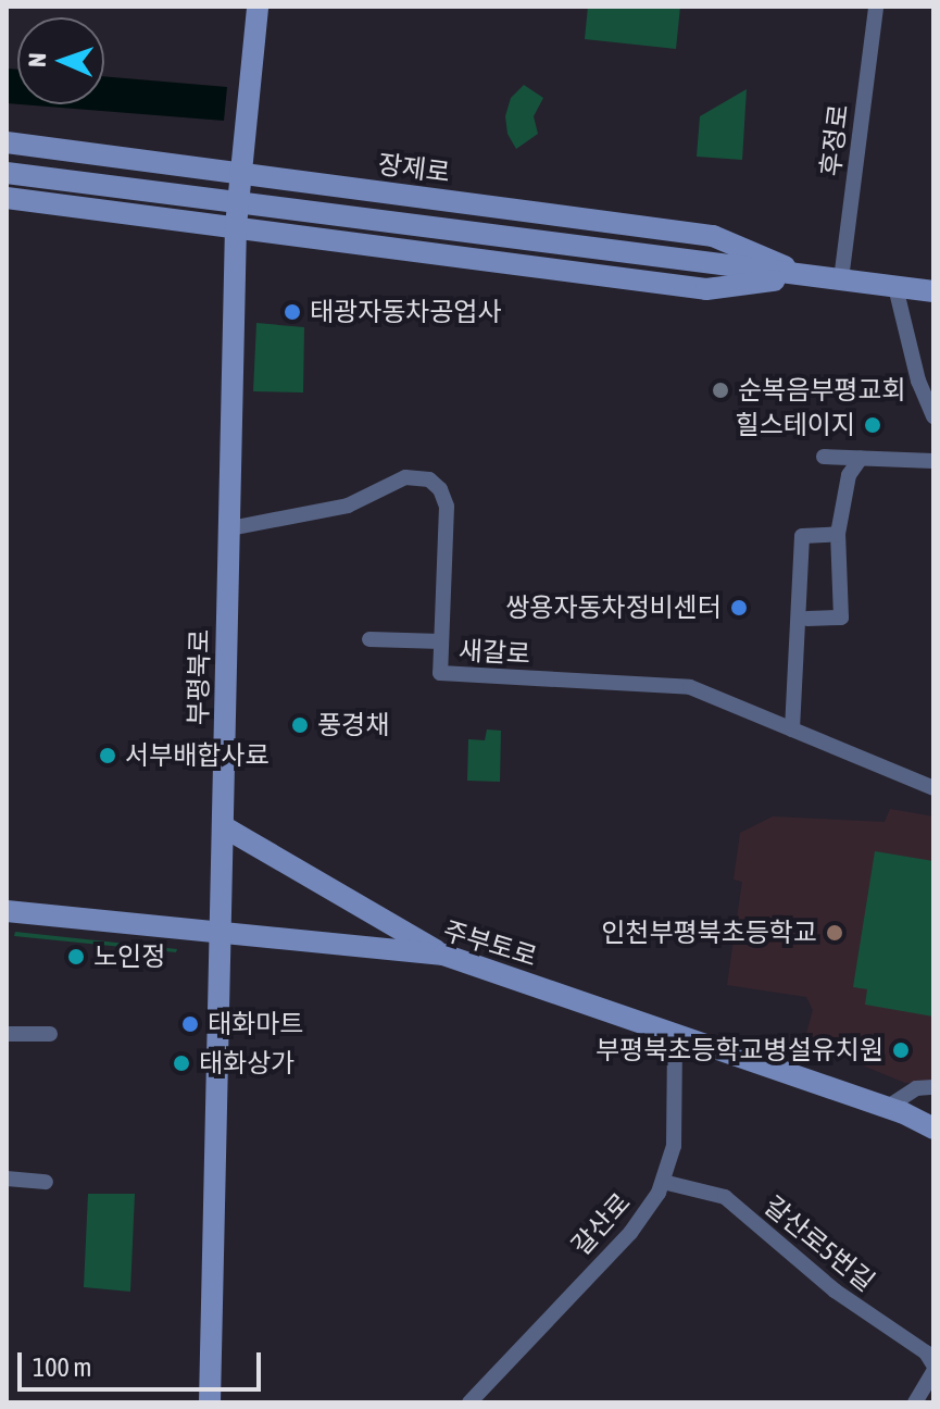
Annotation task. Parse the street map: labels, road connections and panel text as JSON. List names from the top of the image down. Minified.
{"streets":{"main road":["장제로","부평북로","주부토로"],"street":["후정로","새갈로","갈산로","갈산로5번길"]},"crossings":[["후정로","장제로"],["장제로","부평북로"],["새갈로","부평북로"],["부평북로","주부토로"],["주부토로","갈산로"],["갈산로","갈산로5번길"]],"places":["태광자동차공업사","순복음부평교회","힐스테이지","쌍용자동차정비센터","풍경채","서부배합사료","인천부평북초등학교","노인정","태화마트","부평북초등학교병설유치원","태화상가"],"scale_bar":"100 m","north":"left"}
